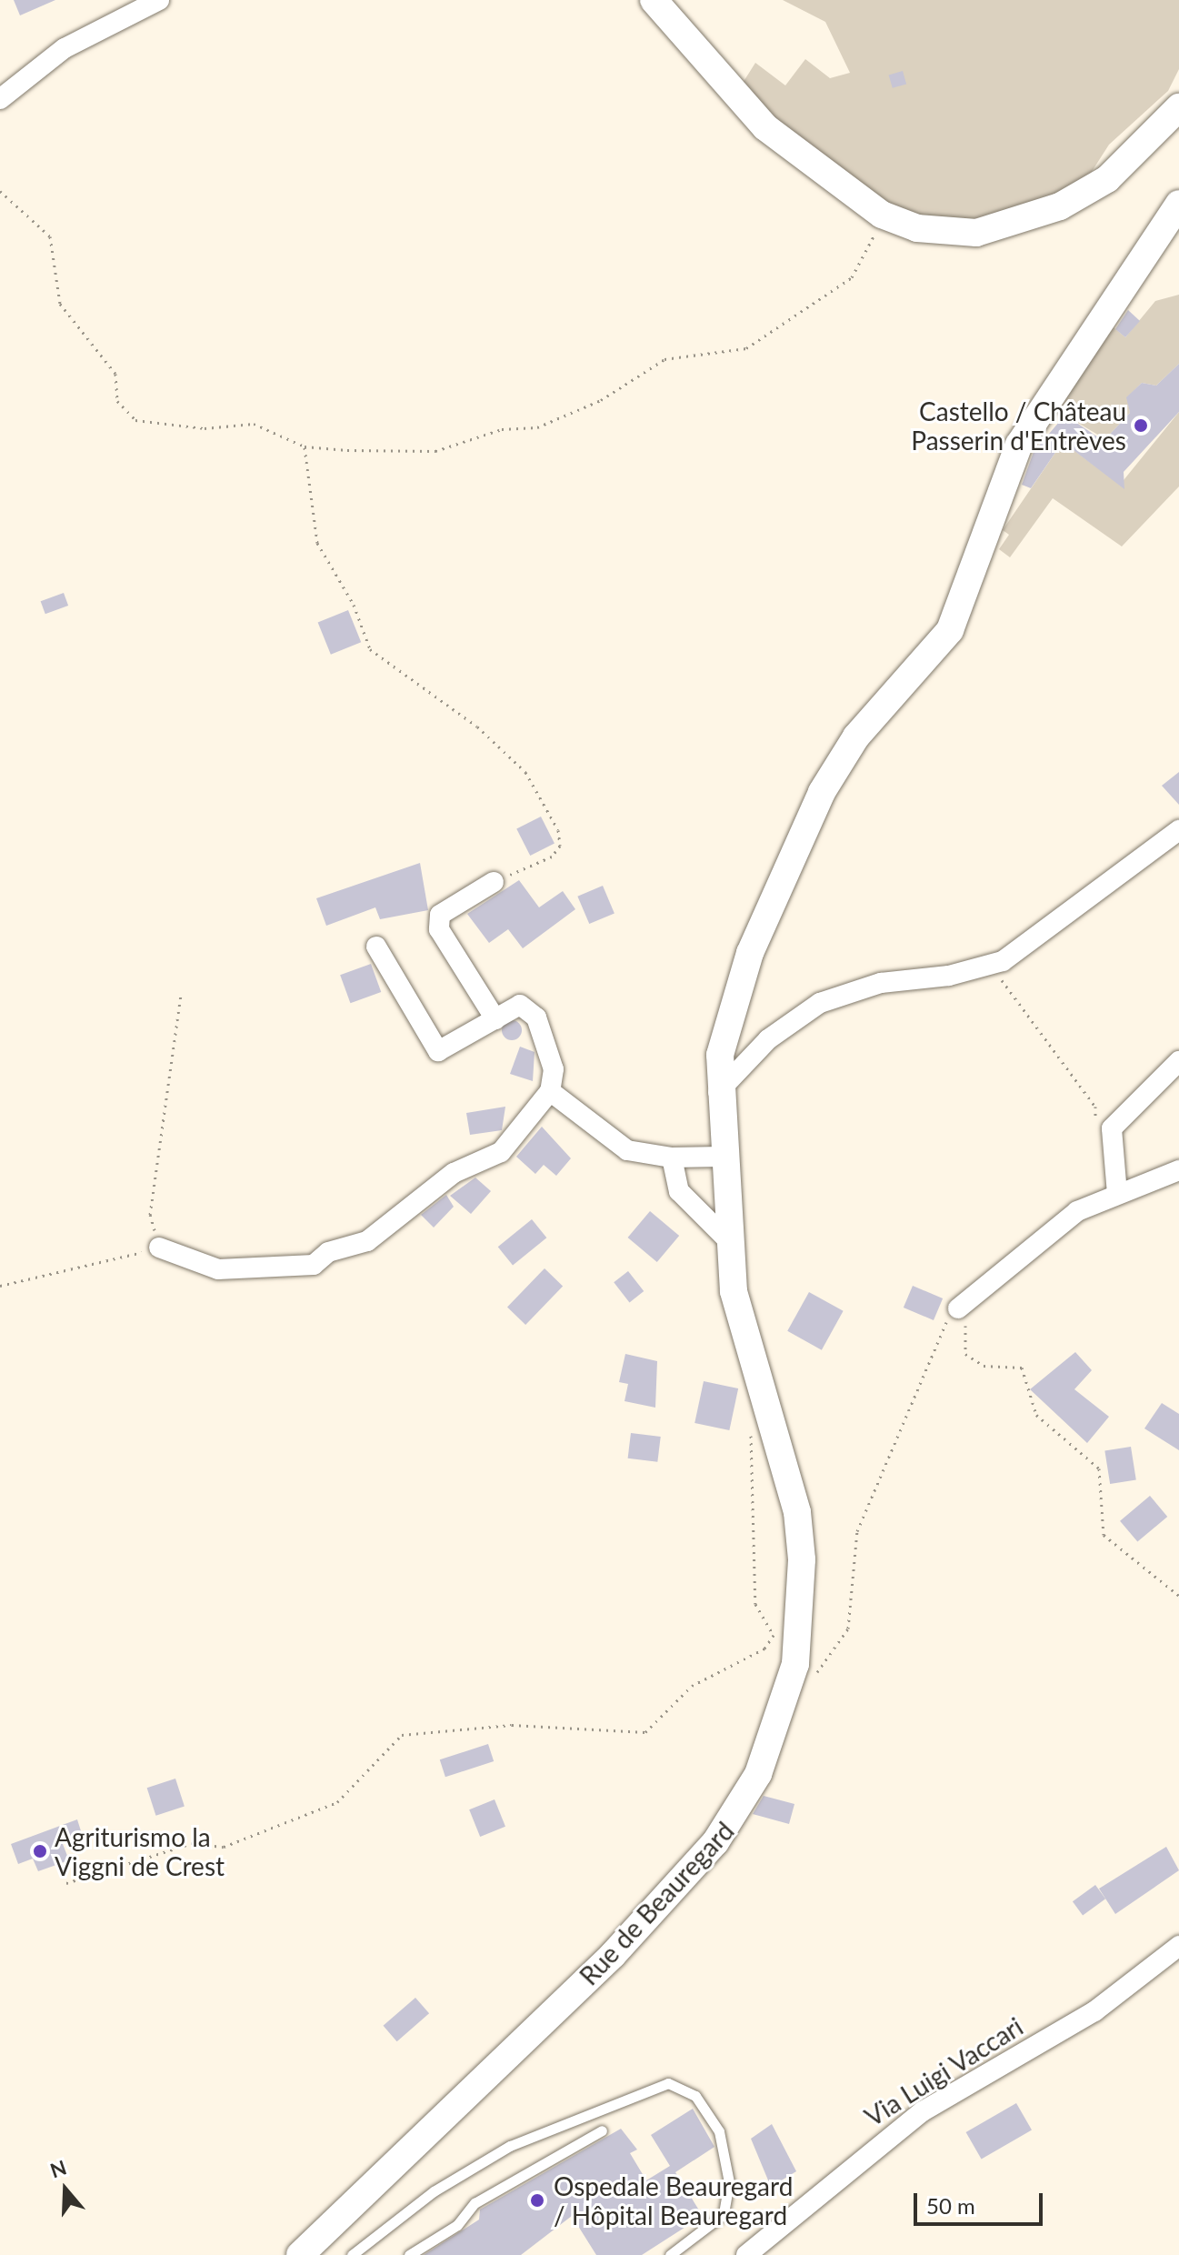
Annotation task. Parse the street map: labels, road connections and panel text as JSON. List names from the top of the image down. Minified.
{"streets":{"street":["Rue de Beauregard","Via Luigi Vaccari"]},"places":["Castello / Château Passerin d'Entrèves","Agriturismo la Viggni de Crest","Ospedale Beauregard / Hôpital Beauregard"],"scale_bar":"50 m","north":"top"}
